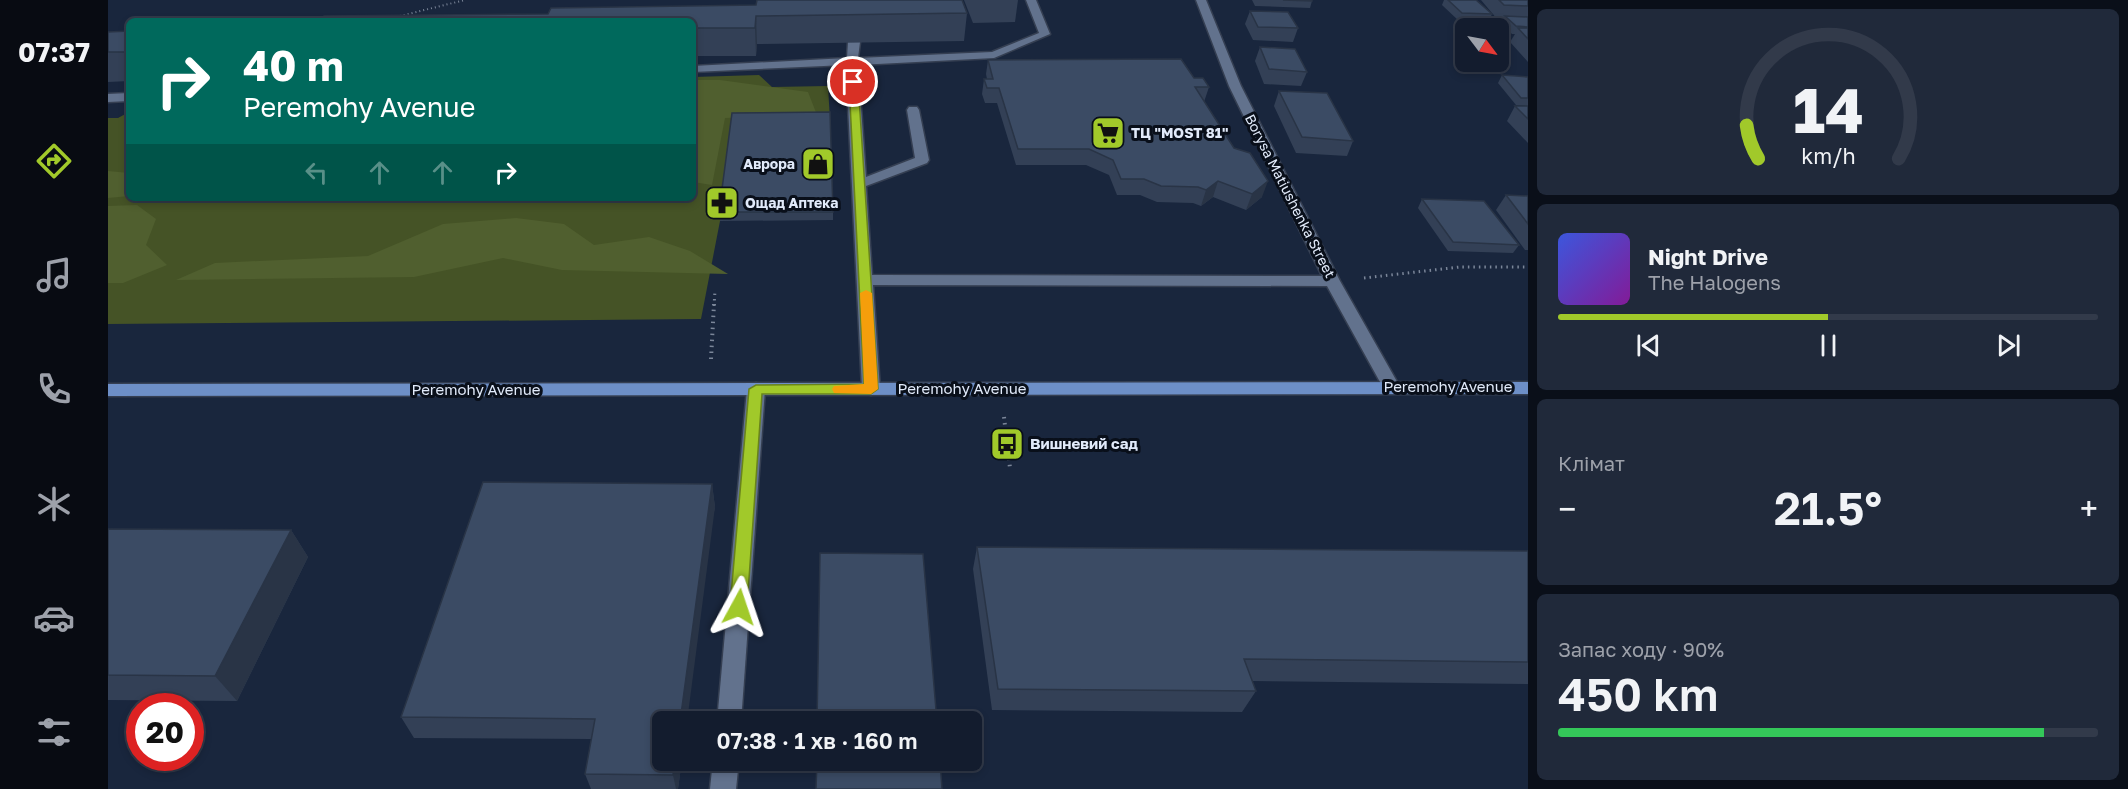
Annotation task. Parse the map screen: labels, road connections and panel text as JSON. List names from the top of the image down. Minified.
{"streets":{"main road":["Peremohy Avenue"],"street":["Borysa Matiushenka Street"]},"crossings":[["Borysa Matiushenka Street","Peremohy Avenue"]],"places":{"supermarket":["ТЦ \"MOST 81\""],"shop":["Аврора"],"pharmacy":["Ощад Аптека"],"bus stop":["Вишневий сад"]},"north":"bottom right","page":{"tabs":"07:37","turn":["40 m","Peremohy Avenue"],"song":["Night Drive","The Halogens"],"tile":["Клімат",["Запас ходу · 90%","450 km"]],"heat":["−","21.5°","+"],"limit":"20","trip":"07:38 · 1 хв · 160 m","gauge":["14","km/h"]}}
